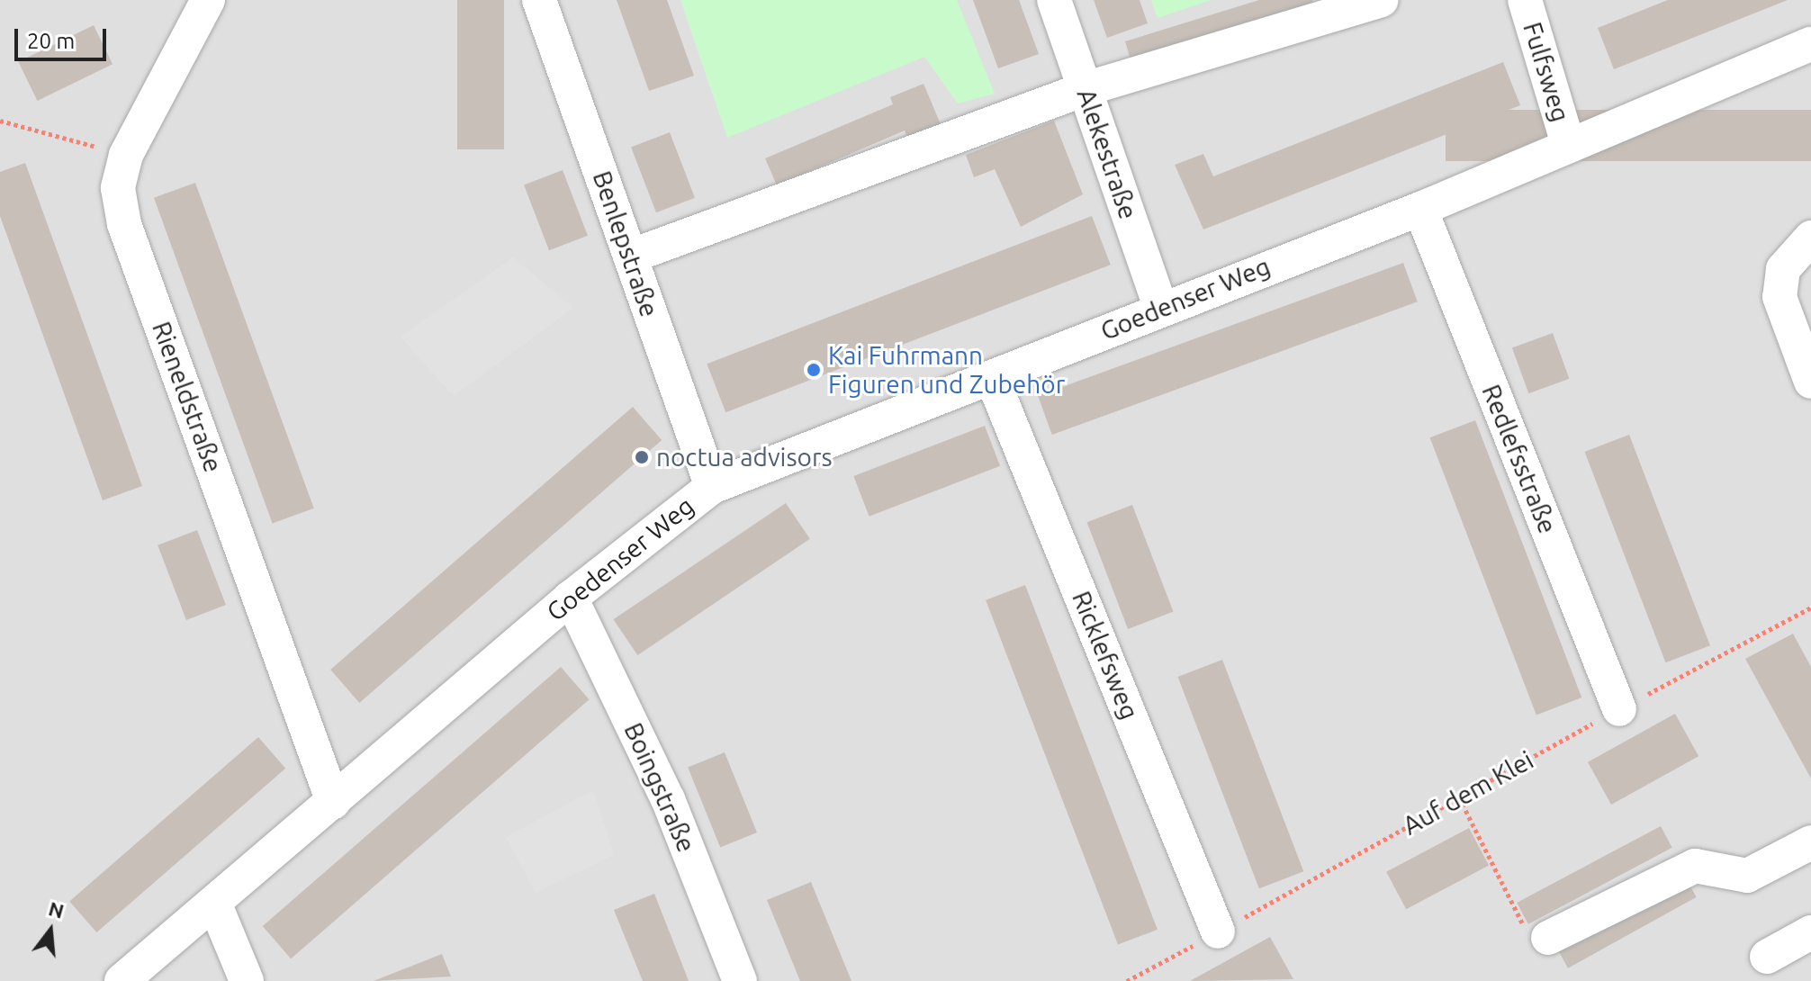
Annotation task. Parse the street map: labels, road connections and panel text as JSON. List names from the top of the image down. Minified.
{"streets":{"street":["Fulfsweg","Alekestraße","Benlepstraße","Goedenser Weg","Rieneldstraße","Redlefsstraße","Ricklefsweg","Boingstraße"],"path":["Auf dem Klei"]},"crossings":[["Fulfsweg","Goedenser Weg"],["Alekestraße","Goedenser Weg"],["Benlepstraße","Goedenser Weg"],["Goedenser Weg","Rieneldstraße"],["Goedenser Weg","Redlefsstraße"],["Goedenser Weg","Ricklefsweg"],["Goedenser Weg","Boingstraße"],["Redlefsstraße","Auf dem Klei"],["Ricklefsweg","Auf dem Klei"]],"places":["Kai Fuhrmann Figuren und Zubehör","noctua advisors"],"scale_bar":"20 m","north":"top"}
